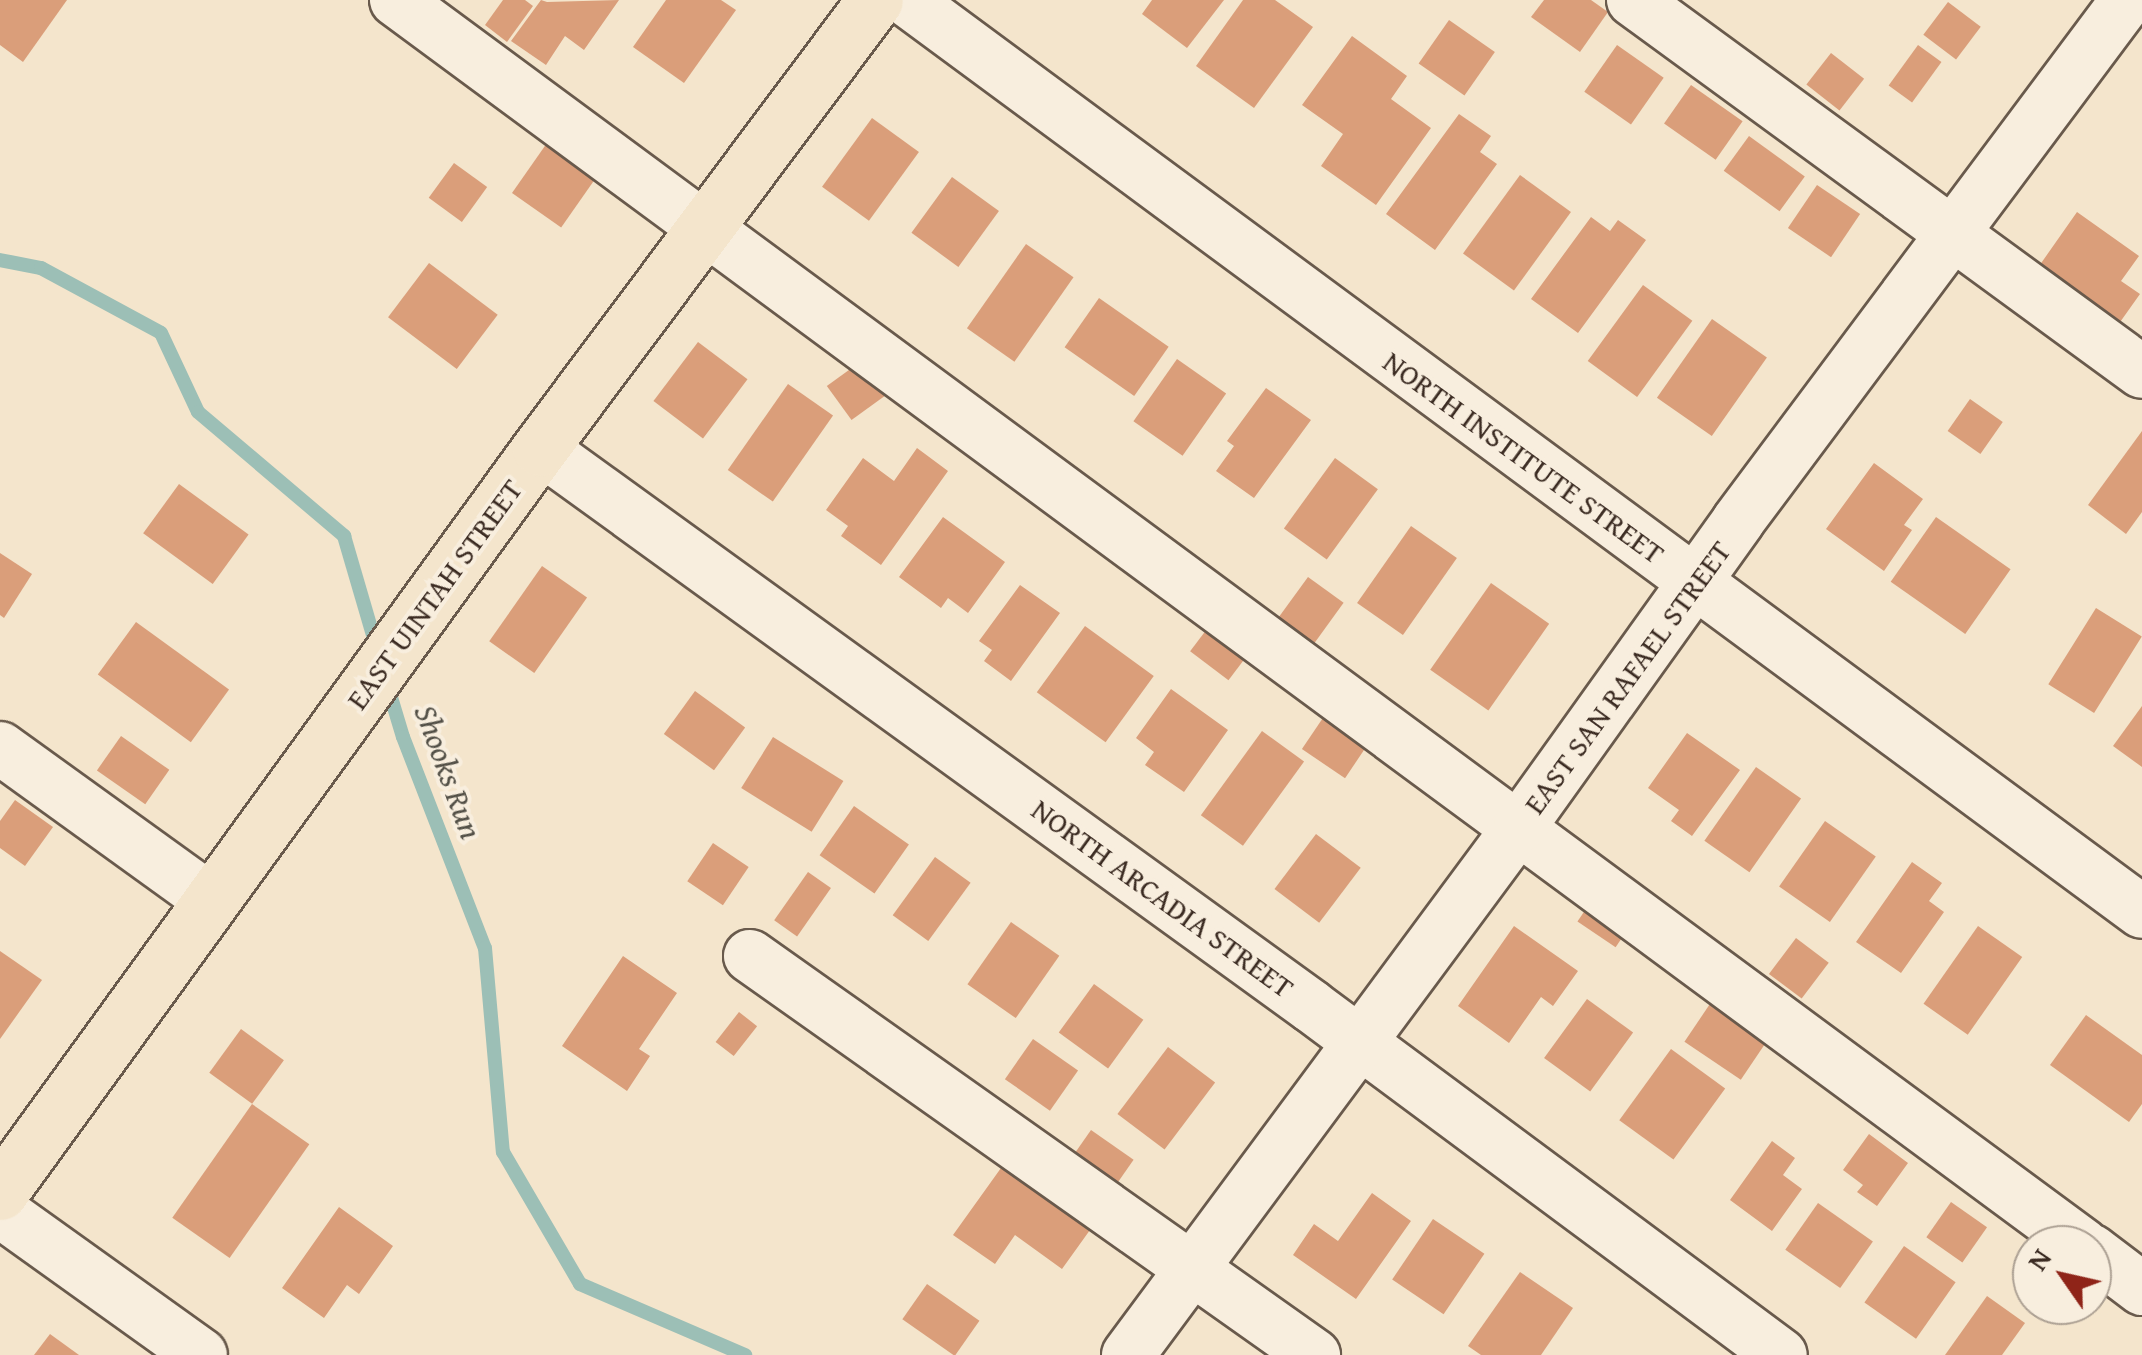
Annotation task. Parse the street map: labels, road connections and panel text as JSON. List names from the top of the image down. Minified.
{"streets":{"main road":["EAST UINTAH STREET"],"street":["NORTH INSTITUTE STREET","EAST SAN RAFAEL STREET","NORTH ARCADIA STREET"]},"crossings":[["NORTH INSTITUTE STREET","EAST SAN RAFAEL STREET"],["EAST UINTAH STREET","NORTH ARCADIA STREET"],["EAST SAN RAFAEL STREET","NORTH ARCADIA STREET"]],"water":["Shooks Run"],"north":"top left"}
